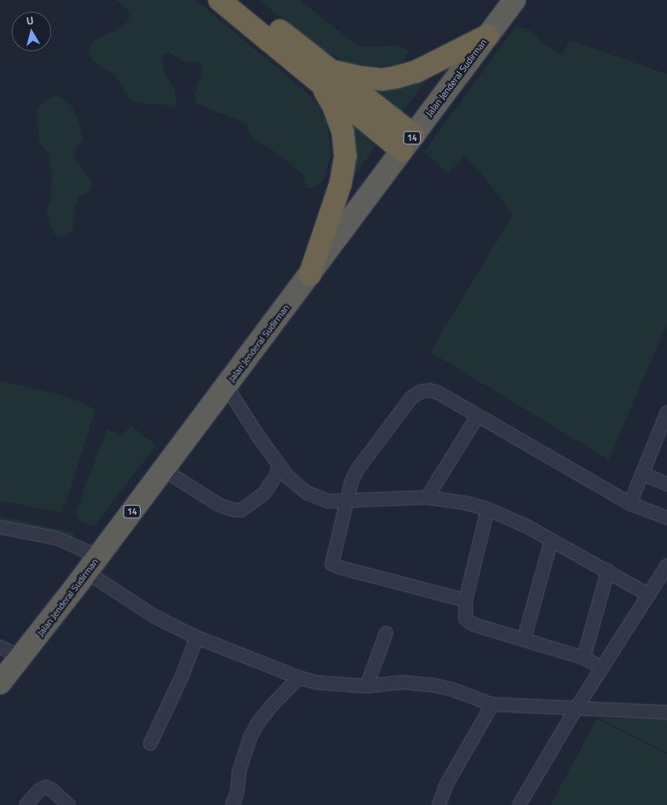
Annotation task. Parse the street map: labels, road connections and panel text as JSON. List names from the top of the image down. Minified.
{"streets":{"highway":["Jalan Jenderal Sudirman","14"]},"north":"top"}
